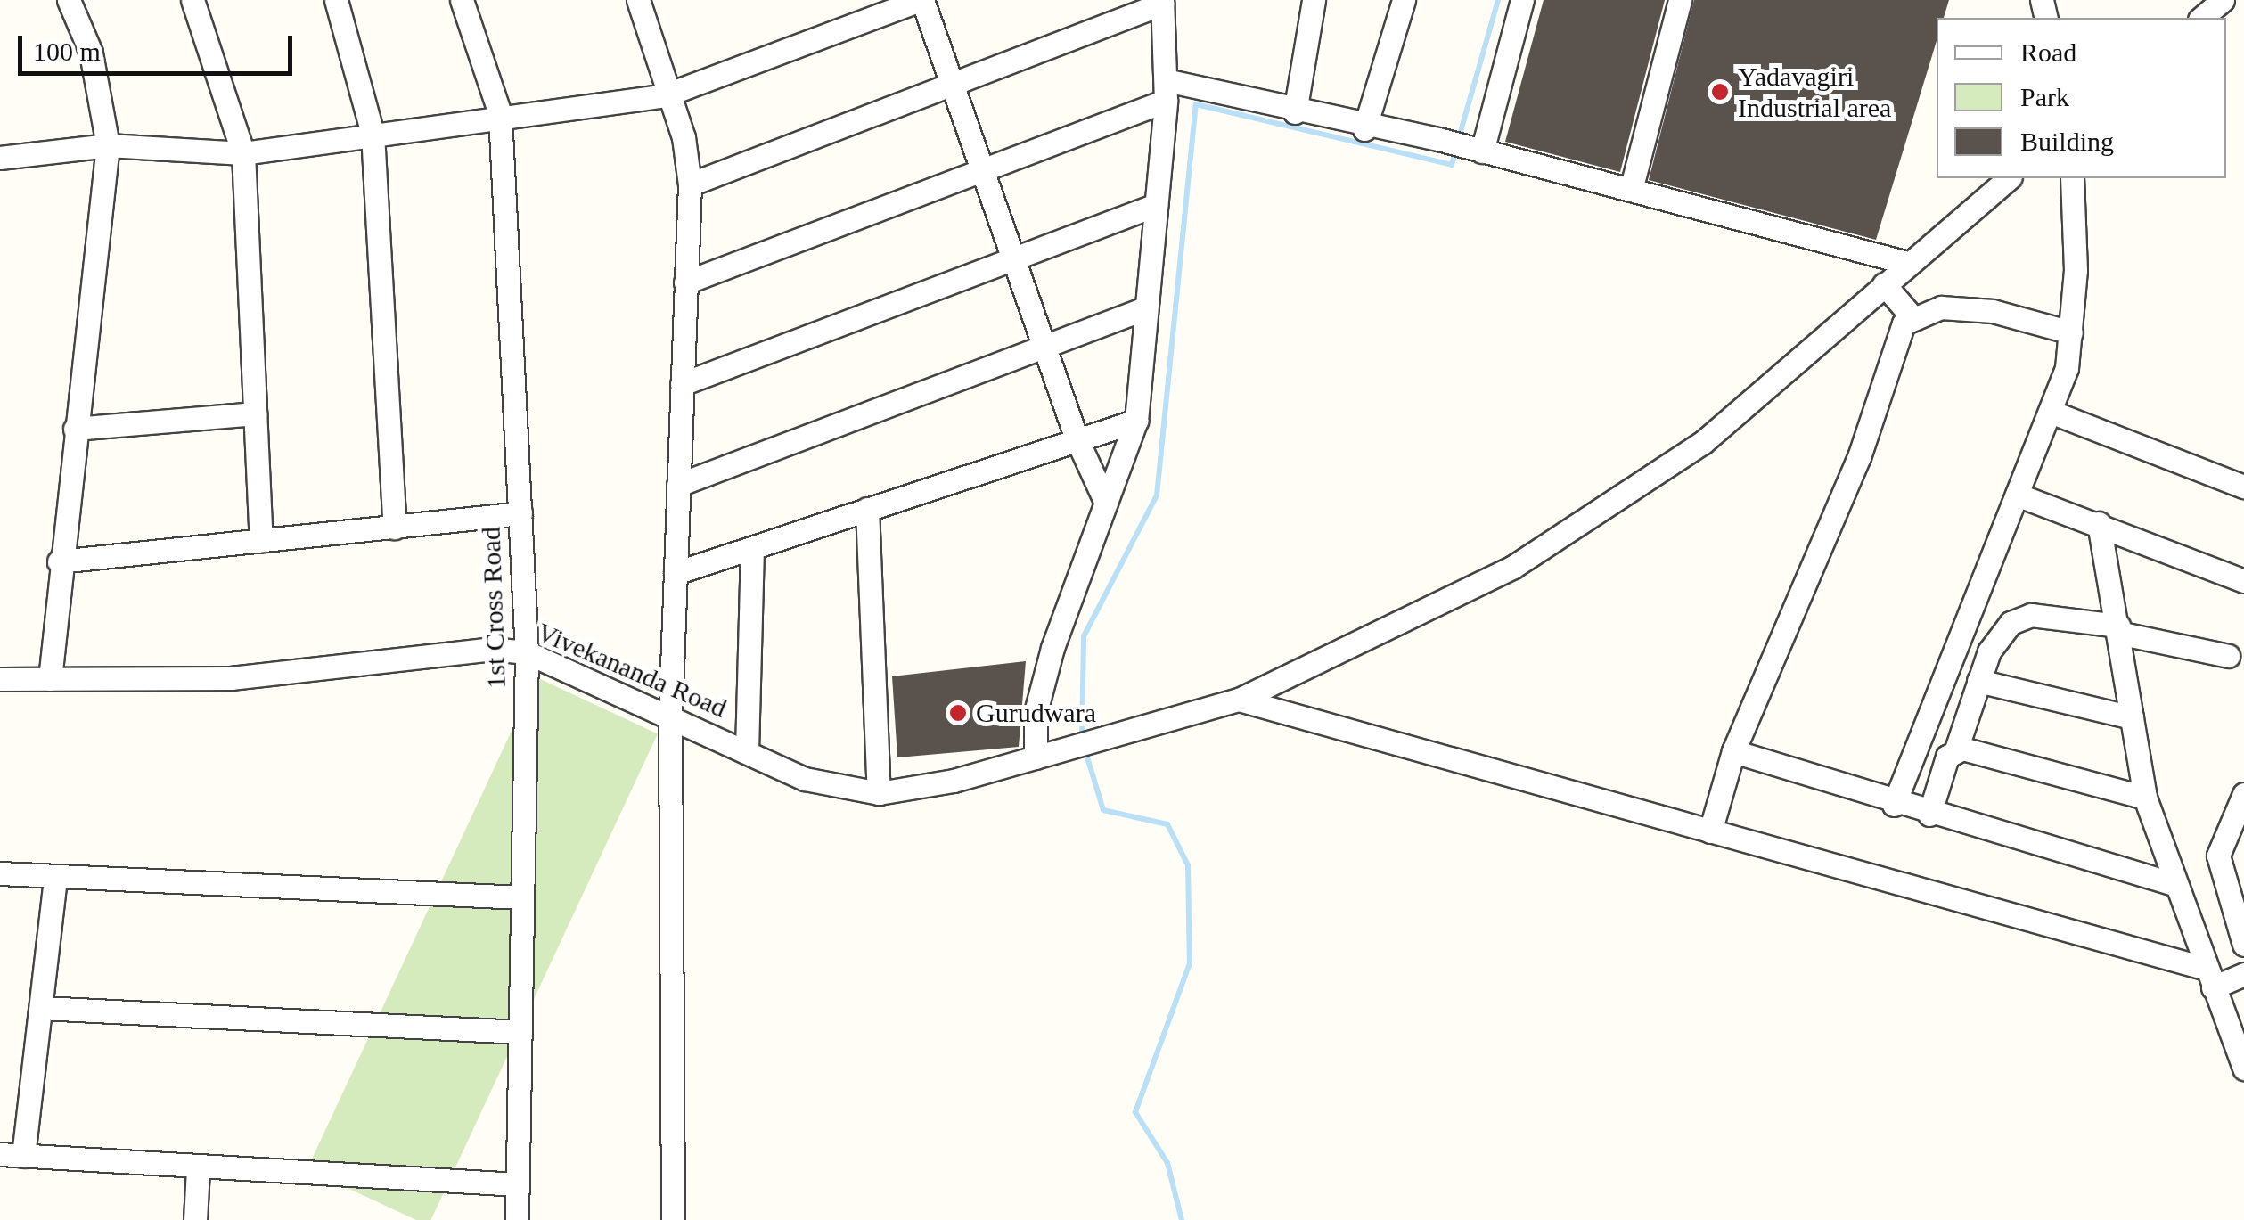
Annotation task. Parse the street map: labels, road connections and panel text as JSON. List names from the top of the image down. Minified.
{"streets":{"street":["1st Cross Road","Vivekananda Road"]},"crossings":[["1st Cross Road","Vivekananda Road"]],"places":["Yadavagiri Industrial area","Gurudwara"],"legend":["Road","Park","Building"],"scale_bar":"100 m"}
